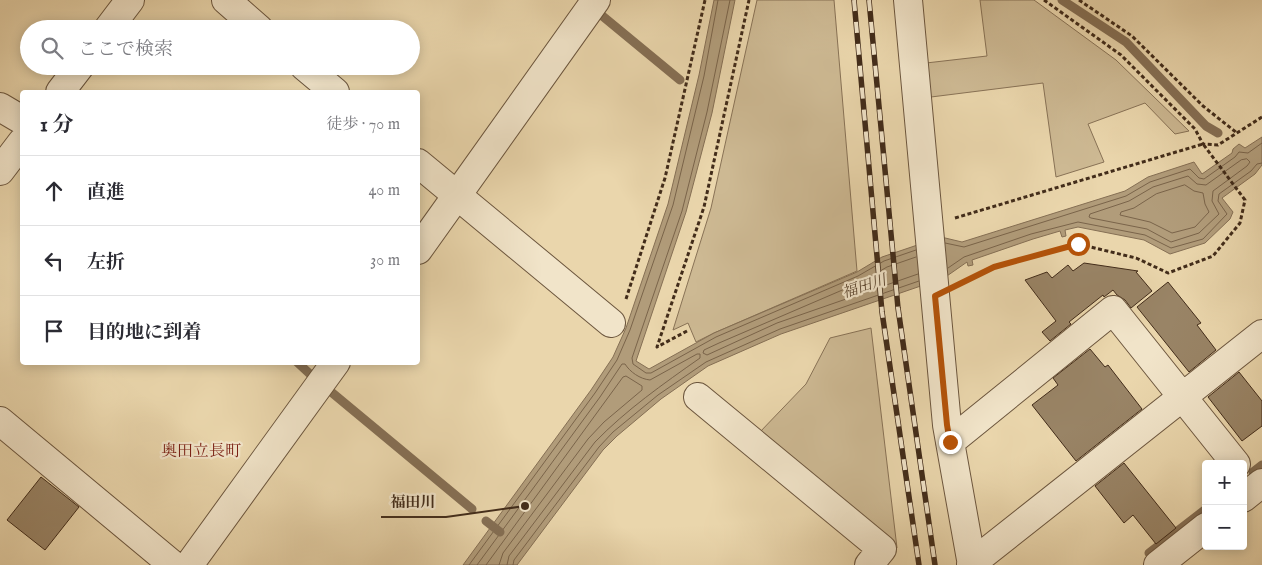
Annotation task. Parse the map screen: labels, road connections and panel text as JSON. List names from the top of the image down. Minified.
{"districts":["奥田立長町"],"water":["福田川"],"places":["福田川"],"page":{"search":"ここで検索","heading":["1 分","徒歩 · 70 m"],"list":[["直進","40 m"],["左折","30 m"],"目的地に到着"],"map_buttons":["+","−"]}}
